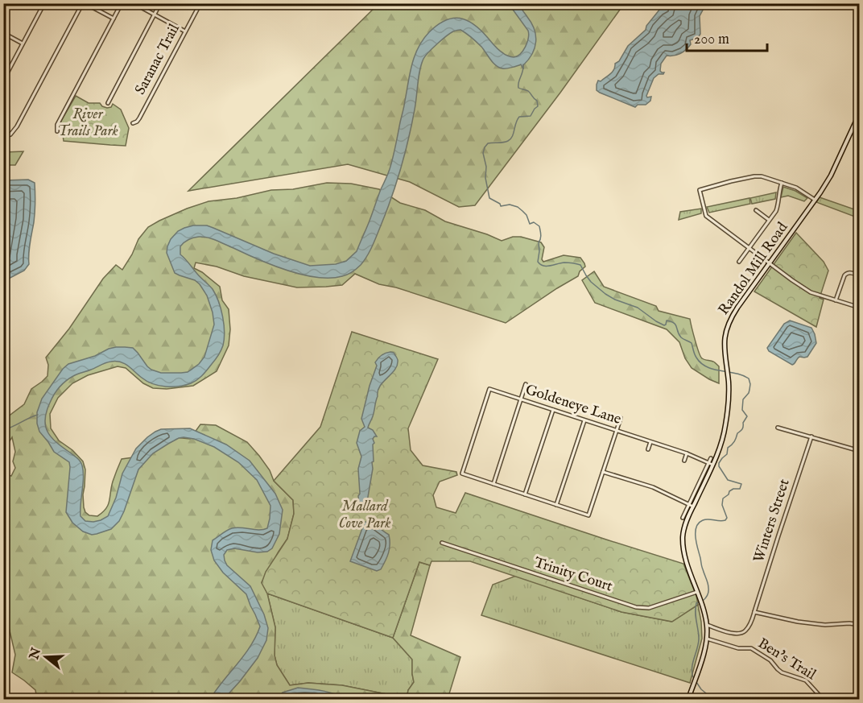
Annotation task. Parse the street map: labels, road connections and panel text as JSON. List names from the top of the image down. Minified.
{"streets":{"main road":["Randol Mill Road"],"street":["Saranac Trail","Goldeneye Lane","Winters Street","Trinity Court","Ben's Trail"]},"crossings":[["Randol Mill Road","Goldeneye Lane"],["Randol Mill Road","Winters Street"],["Randol Mill Road","Trinity Court"],["Randol Mill Road","Ben's Trail"]],"parks":["River Trails Park","Mallard Cove Park"],"scale_bar":"200 m","north":"left"}
